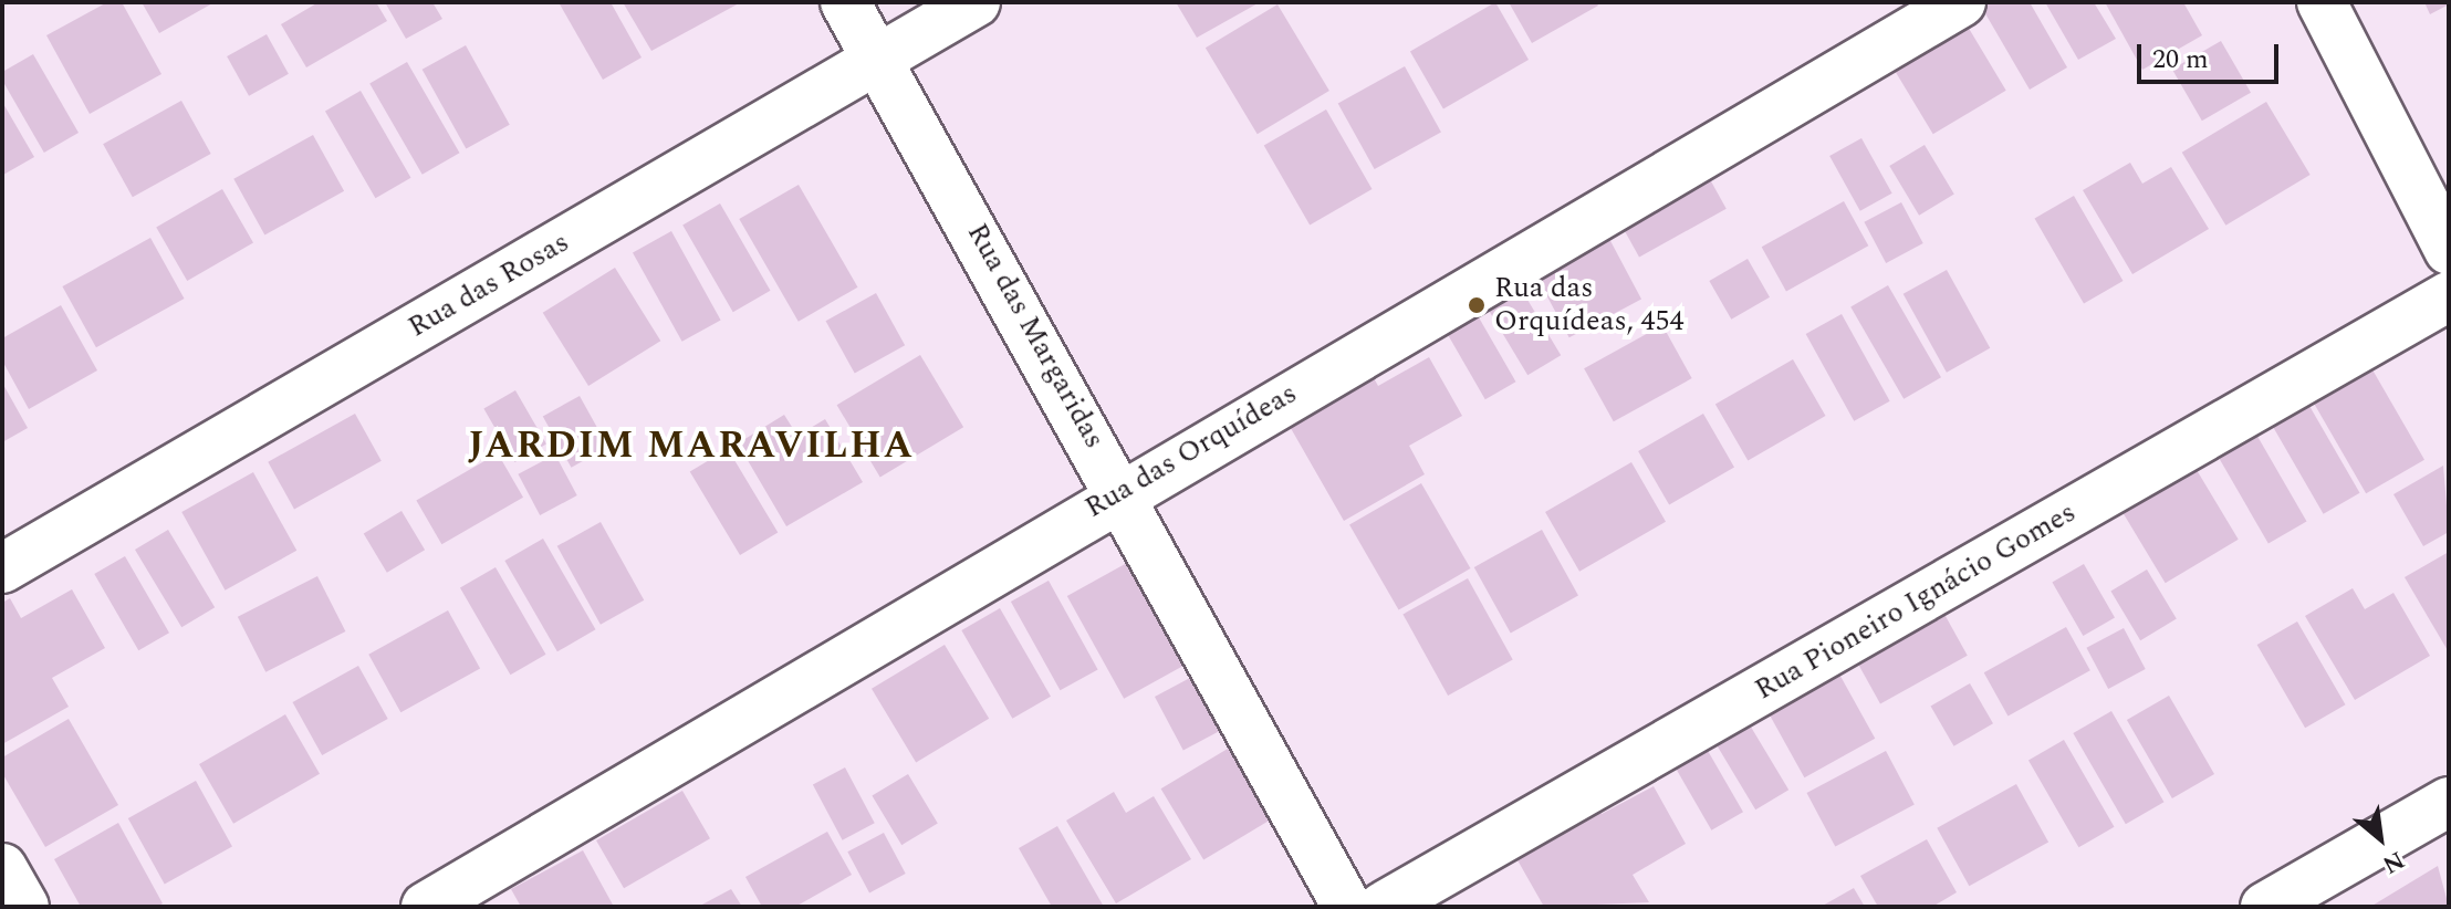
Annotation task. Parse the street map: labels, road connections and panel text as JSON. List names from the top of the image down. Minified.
{"streets":{"street":["Rua das Rosas","Rua das Margaridas","Rua das Orquídeas","Rua Pioneiro Ignácio Gomes"]},"crossings":[["Rua das Rosas","Rua das Margaridas"],["Rua das Margaridas","Rua das Orquídeas"]],"districts":["JARDIM MARAVILHA"],"places":["Rua das Orquídeas, 454"],"scale_bar":"20 m","north":"bottom right"}
